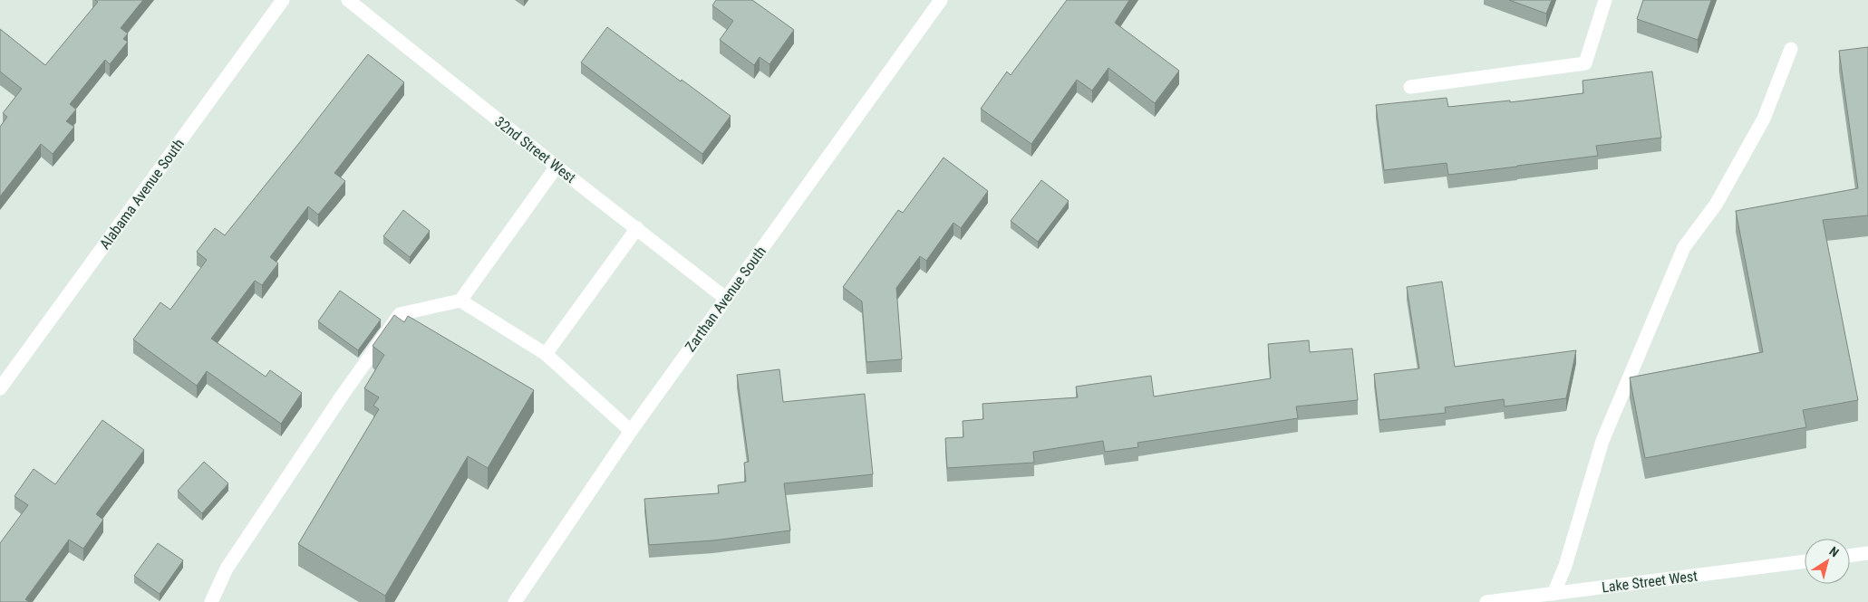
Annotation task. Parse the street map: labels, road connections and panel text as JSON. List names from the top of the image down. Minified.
{"streets":{"street":["32nd Street West","Alabama Avenue South","Zarthan Avenue South","Lake Street West"]},"crossings":[["32nd Street West","Zarthan Avenue South"]],"north":"top right"}
